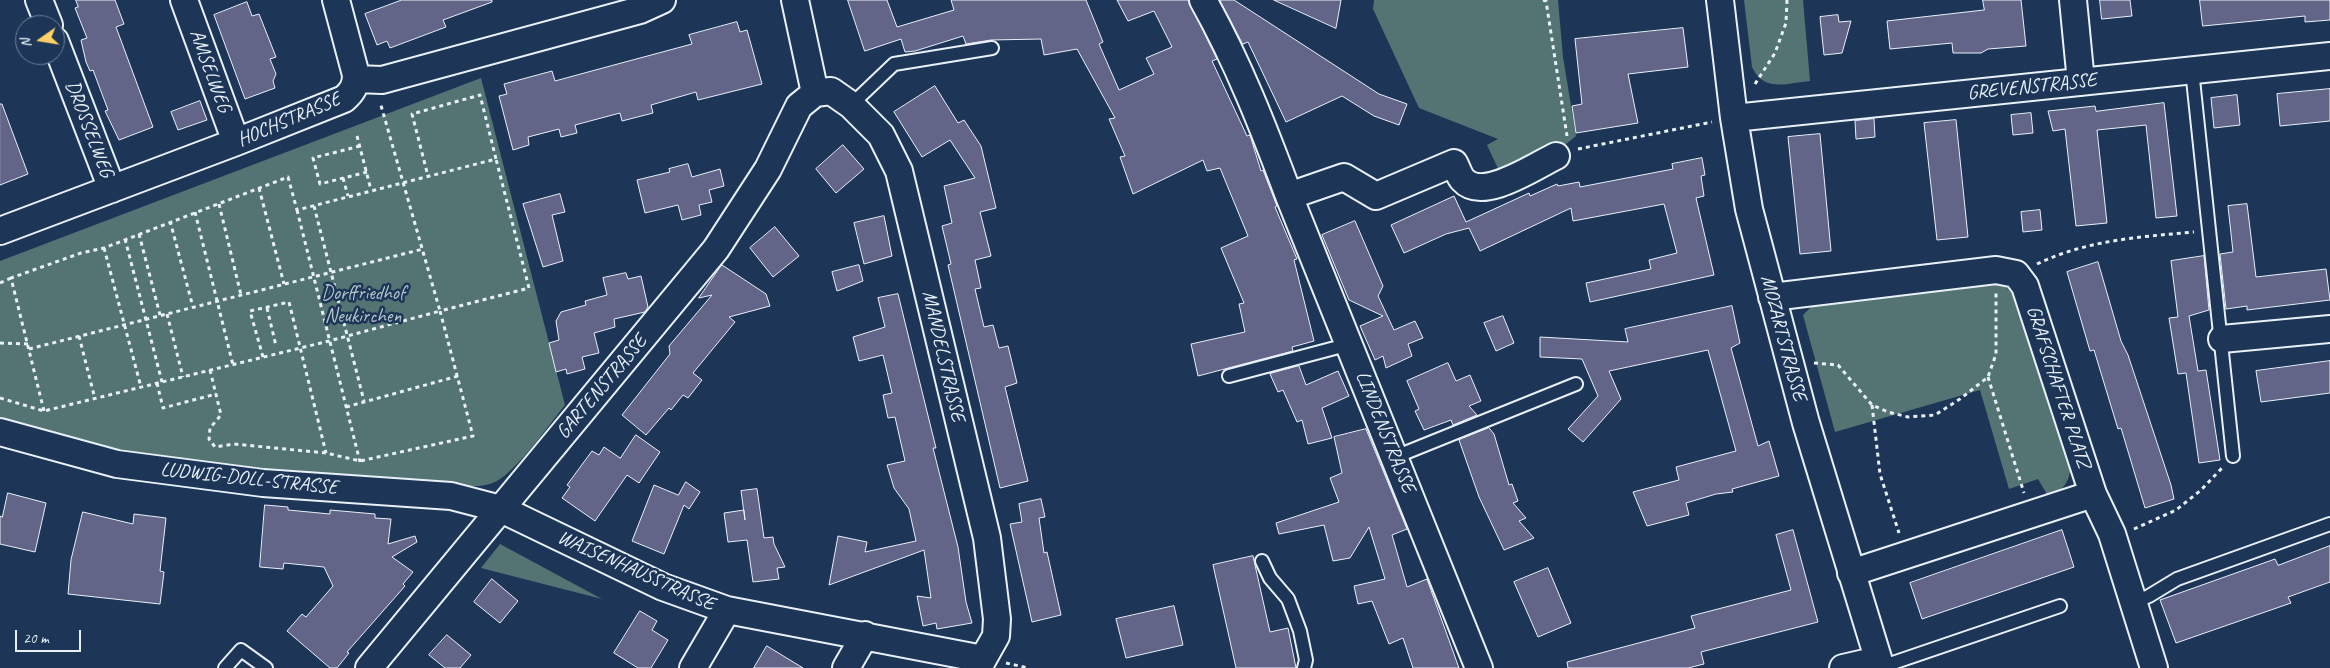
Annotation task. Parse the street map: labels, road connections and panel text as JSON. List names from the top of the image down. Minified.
{"streets":{"street":["AMSELWEG","GREVENSTRASSE","HOCHSTRASSE","DROSSELWEG","MOZARTSTRASSE","MANDELSTRASSE","GARTENSTRASSE","GRAFSCHAFTER PLATZ","LINDENSTRASSE","LUDWIG-DOLL-STRASSE","WAISENHAUSSTRASSE"]},"crossings":[["AMSELWEG","HOCHSTRASSE"],["GREVENSTRASSE","MOZARTSTRASSE"],["HOCHSTRASSE","DROSSELWEG"],["MOZARTSTRASSE","GRAFSCHAFTER PLATZ"],["MANDELSTRASSE","GARTENSTRASSE"],["MANDELSTRASSE","WAISENHAUSSTRASSE"],["GARTENSTRASSE","LUDWIG-DOLL-STRASSE"],["GARTENSTRASSE","WAISENHAUSSTRASSE"],["LUDWIG-DOLL-STRASSE","WAISENHAUSSTRASSE"]],"parks":["Dorffriedhof Neukirchen"],"scale_bar":"20 m","north":"left"}
